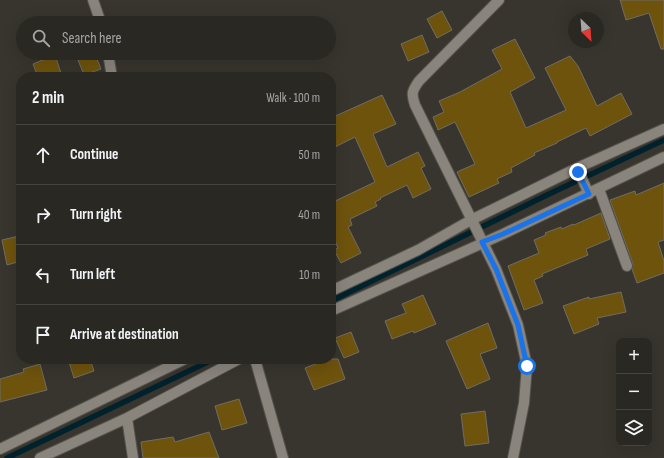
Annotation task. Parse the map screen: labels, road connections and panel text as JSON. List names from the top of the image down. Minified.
{"north":"bottom right","page":{"search":"Search here","heading":["2 min","Walk · 100 m"],"list":[["Continue","50 m"],["Turn right","40 m"],["Turn left","10 m"],"Arrive at destination"],"map_buttons":["+","−"]}}
